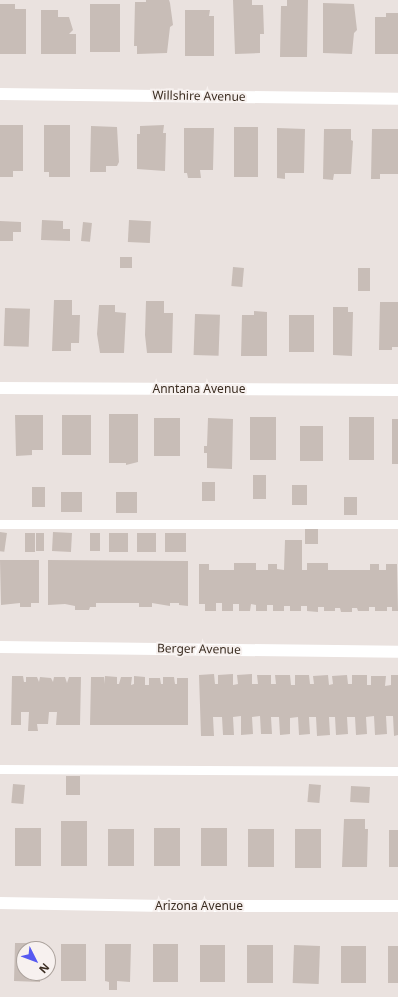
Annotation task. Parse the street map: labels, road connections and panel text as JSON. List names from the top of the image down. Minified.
{"streets":{"street":["Willshire Avenue","Anntana Avenue","Berger Avenue","Arizona Avenue"]},"north":"bottom right"}
